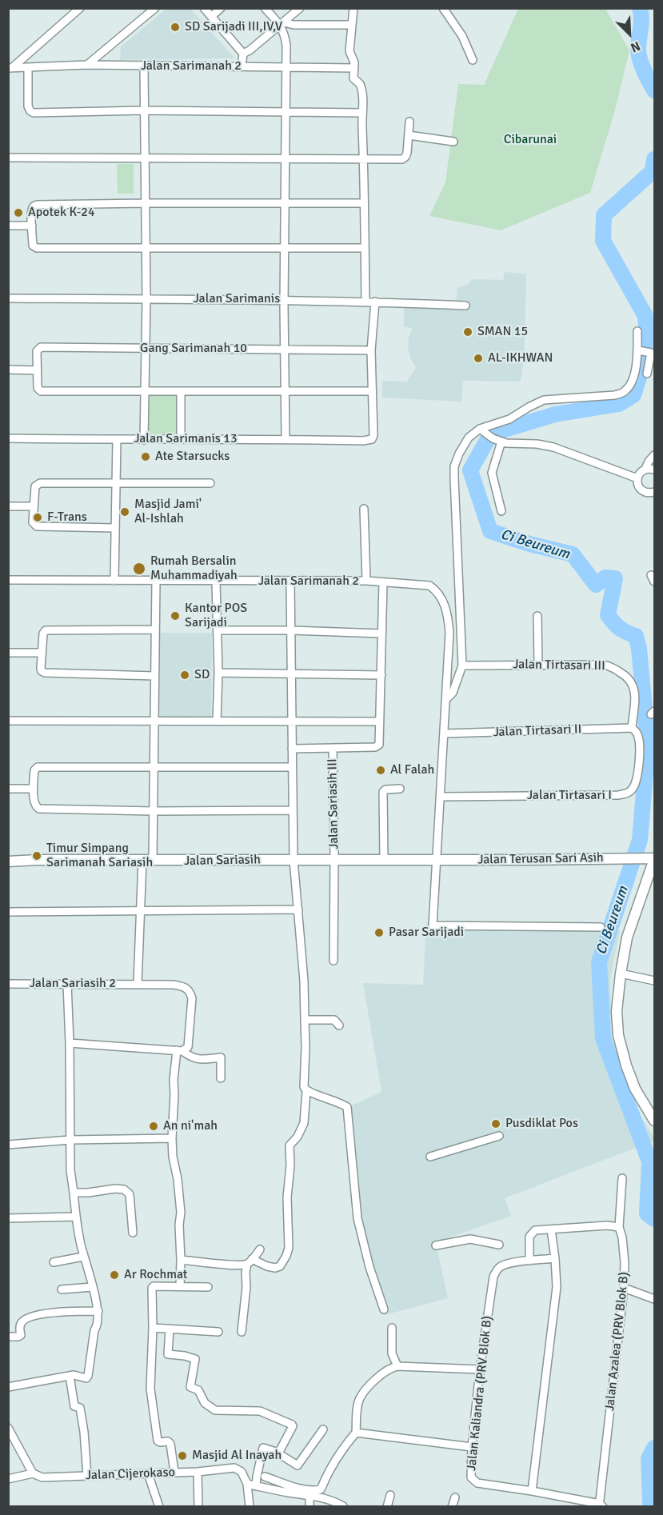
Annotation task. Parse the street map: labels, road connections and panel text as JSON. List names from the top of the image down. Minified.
{"streets":{"street":["Jalan Sarimanah 2","Jalan Sarimanis","Gang Sarimanah 10","Jalan Sarimanis 13","Jalan Tirtasari III","Jalan Tirtasari II","Jalan Tirtasari I","Jalan Sariasih III","Jalan Terusan Sari Asih","Jalan Sariasih","Jalan Sariasih 2","Jalan Azalea (PRV Blok B)","Jalan Kaliandra (PRV Blok B)","Jalan Cijerokaso"]},"crossings":[["Jalan Sarimanah 2","Jalan Tirtasari II"],["Jalan Sarimanah 2","Jalan Tirtasari I"],["Jalan Sarimanah 2","Jalan Terusan Sari Asih"],["Jalan Sarimanah 2","Jalan Sariasih"],["Jalan Tirtasari III","Jalan Tirtasari II"],["Jalan Tirtasari III","Jalan Tirtasari I"],["Jalan Tirtasari II","Jalan Tirtasari I"],["Jalan Sariasih III","Jalan Sariasih"],["Jalan Terusan Sari Asih","Jalan Sariasih"],["Jalan Azalea (PRV Blok B)","Jalan Kaliandra (PRV Blok B)"]],"water":["Ci Beureum"],"parks":["Cibarunai"],"places":["SD Sarijadi III,IV,V","Apotek K-24","SMAN 15","AL-IKHWAN","Ate Starsucks","Masjid Jami' Al-Ishlah","F-Trans","Rumah Bersalin Muhammadiyah","Kantor POS Sarijadi","SD","Al Falah","Timur Simpang Sarimanah Sariasih","Pasar Sarijadi","Pusdiklat Pos","An ni'mah","Ar Rochmat","Masjid Al Inayah"],"north":"bottom right"}
